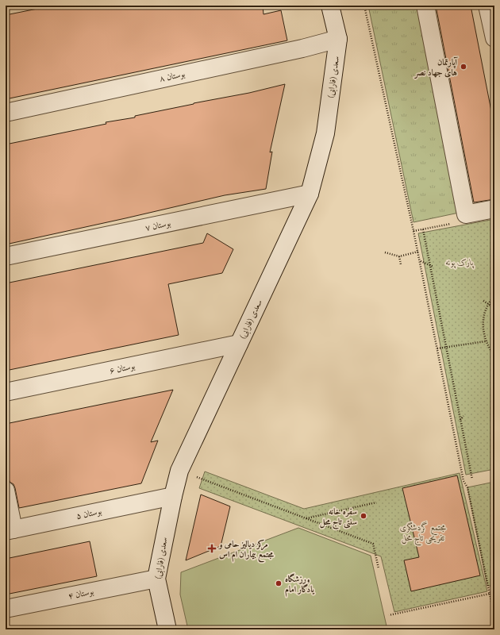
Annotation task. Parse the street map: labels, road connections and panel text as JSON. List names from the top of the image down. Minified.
{"streets":{"street":["بوستان ۸","سعدی (فارابی)","بوستان ۷","بوستان ۶","بوستان ۵","بوستان ۴"]},"crossings":[["بوستان ۸","سعدی (فارابی)"],["سعدی (فارابی)","بوستان ۷"],["سعدی (فارابی)","بوستان ۶"],["سعدی (فارابی)","بوستان ۵"],["سعدی (فارابی)","بوستان ۴"]],"parks":["پارک پونه","مجتمع گردشگری تفریحی تاج محل"],"places":{"other":["آپارتمان های جهاد نصر","سفره خانه سنتی تاج محل","ورزشگاه یادگار امام"],"health":["مرکز دیالیز حامی و مجتمع بیماران ام اس"]}}
